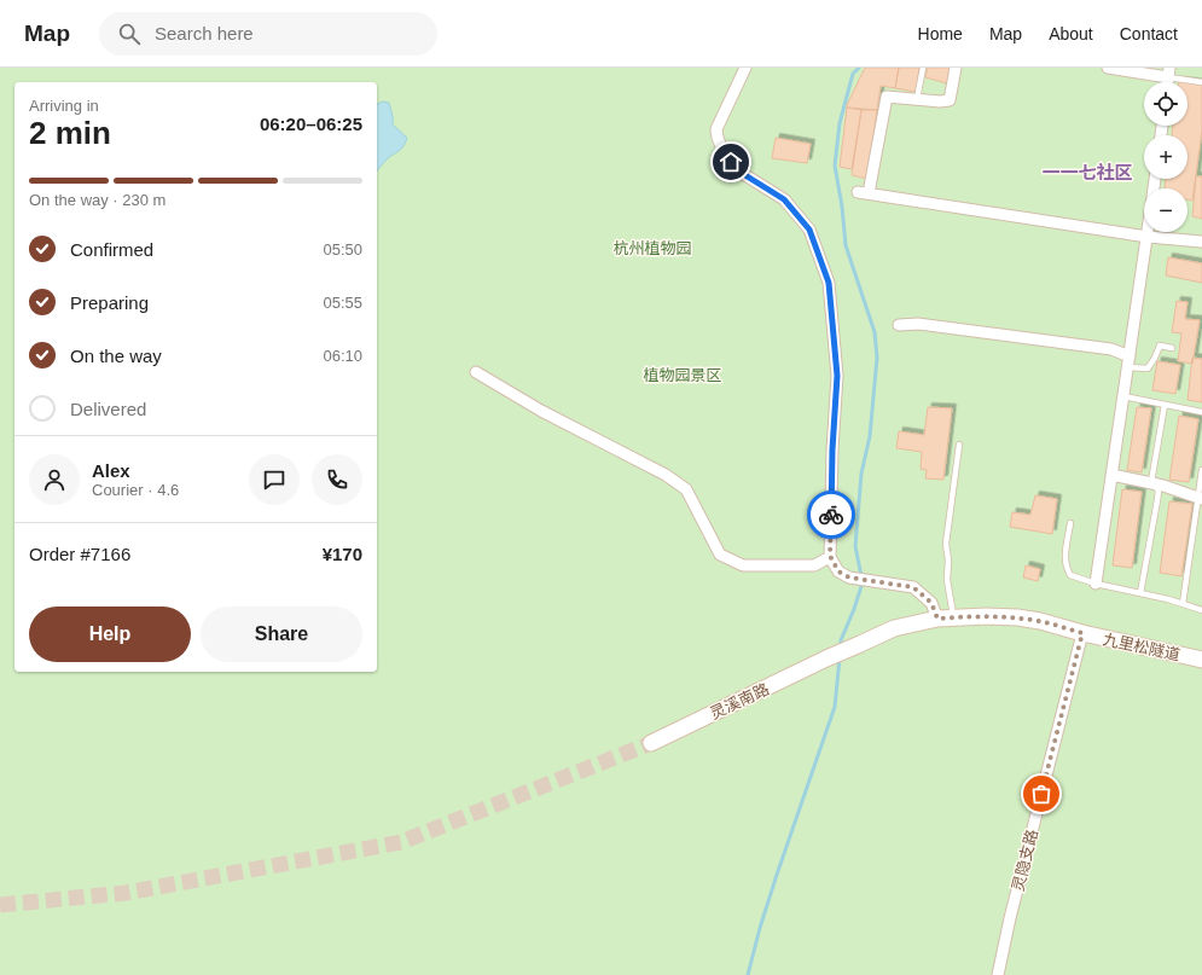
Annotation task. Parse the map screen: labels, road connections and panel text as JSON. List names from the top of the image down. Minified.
{"streets":{"main road":["九里松隧道","灵溪南路"],"street":["灵隐支路"]},"crossings":[["九里松隧道","灵隐支路"]],"districts":["一一七社区"],"parks":["杭州植物园","植物园景区"],"page":{"header":"Map","search":"Search here","nav":["Home","Map","About","Contact"],"map_buttons":["+","−"],"heading":["2 min","Arriving in","06:20–06:25"],"panel":["Alex","Courier · 4.6","Order #7166","¥170"],"bar":"On the way · 230 m","list":[["Confirmed","05:50"],["Preparing","05:55"],["On the way","06:10"],"Delivered"],"buttons":["Help","Share"]}}
